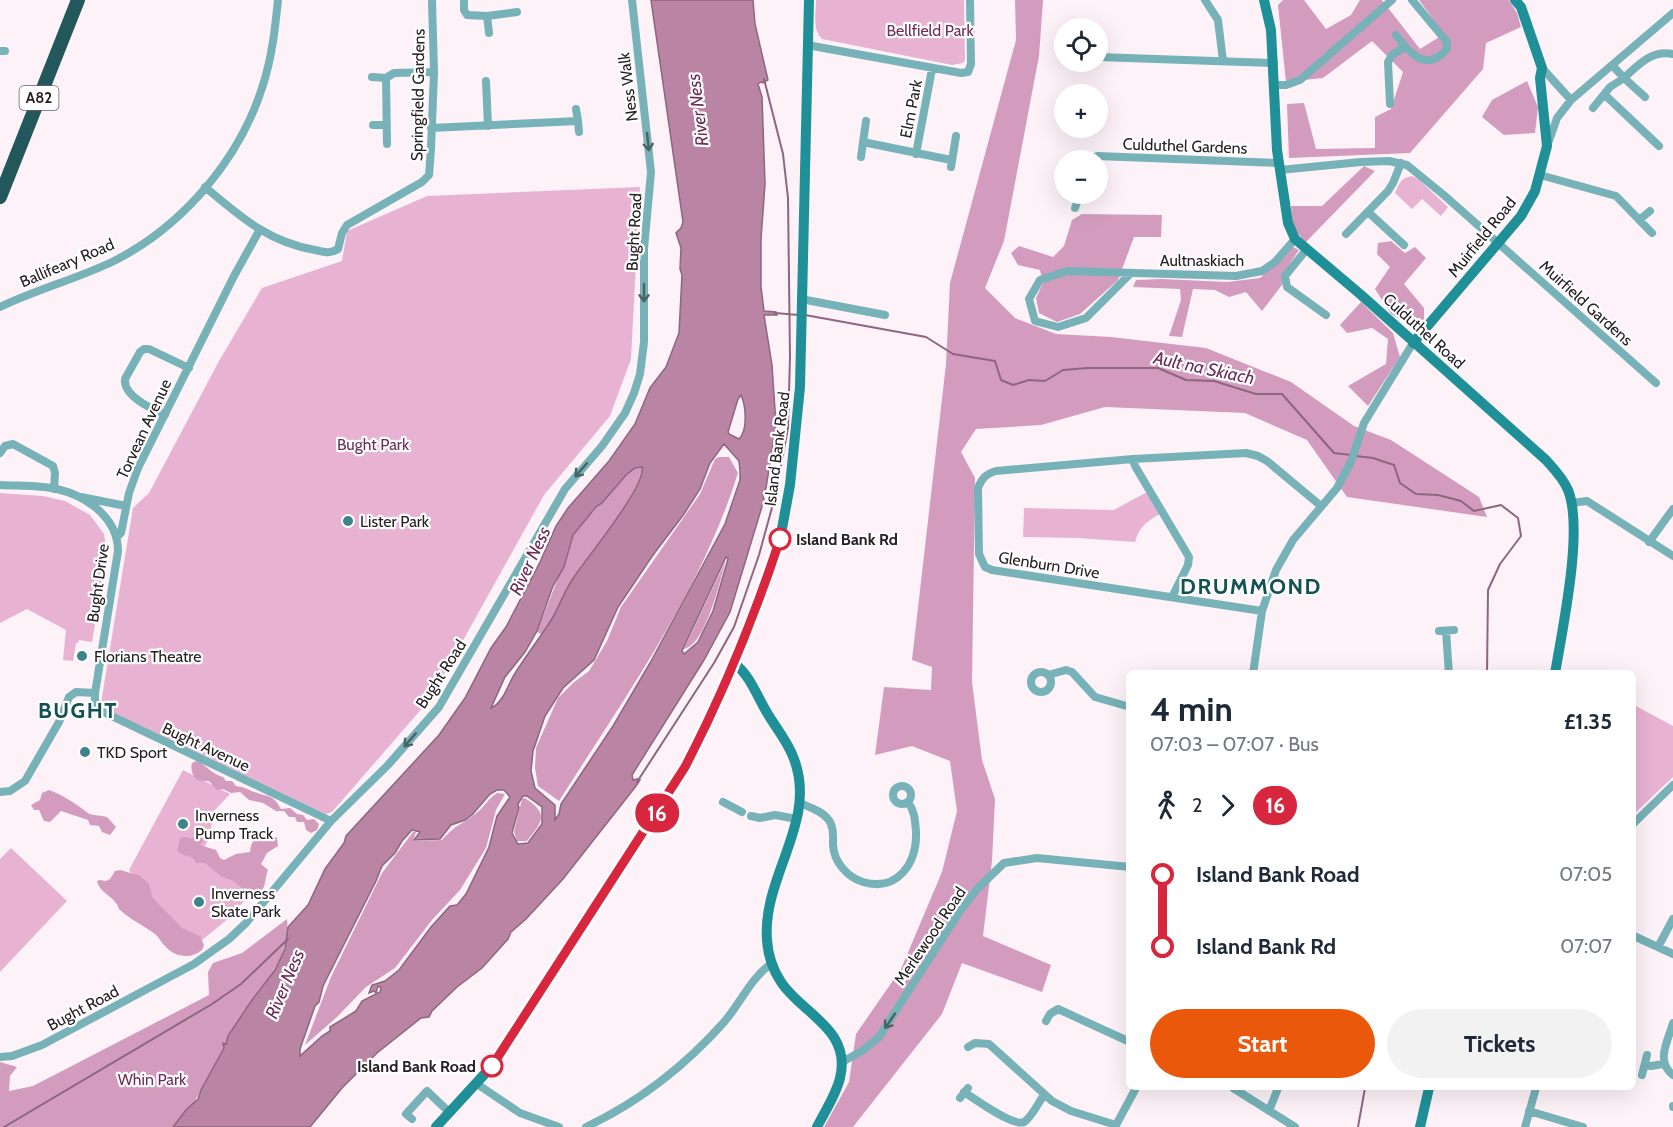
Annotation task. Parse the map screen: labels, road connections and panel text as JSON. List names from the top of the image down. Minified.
{"streets":{"highway":["A82"],"main road":["Muirfield Road","Culduthel Road","Island Bank Road"],"street":["Ness Walk","Springfield Gardens","Elm Park","Culduthel Gardens","Bught Road","Aultnaskiach","Ballifeary Road","Muirfield Gardens","Torvean Avenue","Glenburn Drive","Bught Drive","Bught Avenue","Merlewood Road"]},"crossings":[["Ness Walk","Bught Road"],["Springfield Gardens","Torvean Avenue"],["Culduthel Gardens","Muirfield Gardens"],["Bught Road","Bught Avenue"],["Muirfield Road","Muirfield Gardens"],["Muirfield Road","Culduthel Road"],["Aultnaskiach","Culduthel Road"],["Torvean Avenue","Bught Drive"],["Bught Drive","Bught Avenue"]],"one_way":["Ness Walk","Bught Road","Merlewood Road"],"districts":["DRUMMOND","BUGHT"],"water":["River Ness","Ault na Skiach"],"parks":["Bellfield Park","Bught Park","Whin Park"],"places":["Lister Park","Island Bank Rd","Florians Theatre","TKD Sport","Inverness Pump Track","Inverness Skate Park","Island Bank Road"],"lines":["bus line 16"],"page":{"on_map":"16","map_buttons":["+","−"],"heading":["4 min","07:03 – 07:07 · Bus","£1.35"],"legs":["2","16"],"list":[{"name":"Island Bank Road","value":"07:05"},{"name":"Island Bank Rd","value":"07:07"}],"buttons":["Start","Tickets"]}}
